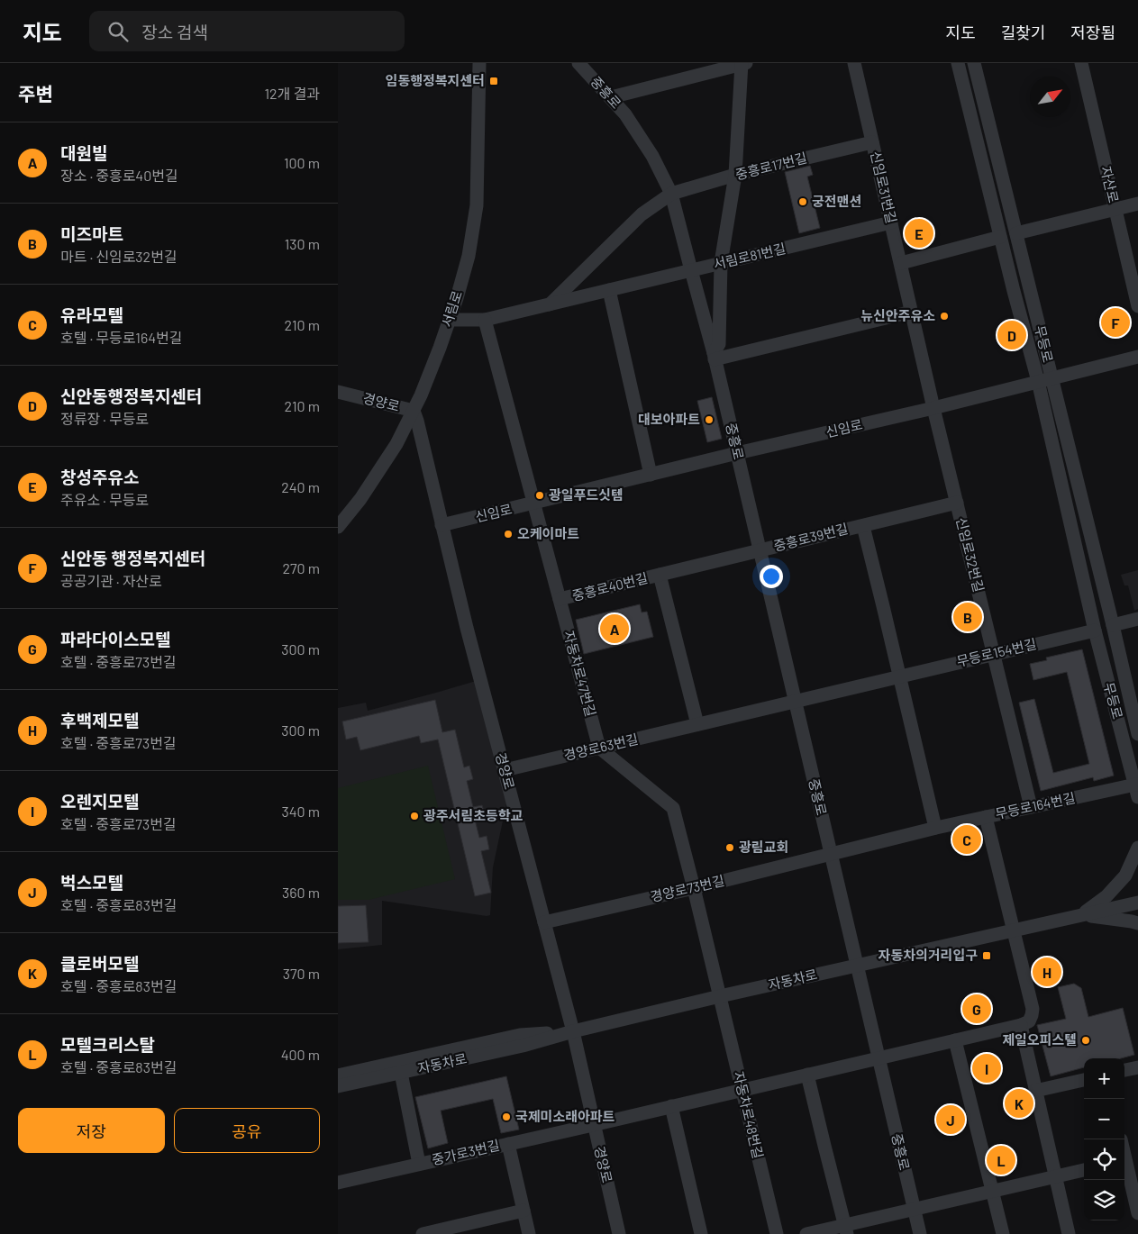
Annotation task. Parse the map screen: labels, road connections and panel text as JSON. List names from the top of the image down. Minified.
{"streets":{"street":["중흥로","중흥로17번길","자산로","신임로31번길","서림로81번길","서림로","무등로","경양로","신임로","중흥로39번길","신임로32번길","중흥로40번길","무등로154번길","자동차로47번길","경양로63번길","무등로164번길","경양로73번길","자동차로","자동차로48번길","중가로3번길"]},"crossings":[["중흥로","중흥로17번길"],["중흥로","서림로81번길"],["중흥로","신임로"],["중흥로","중흥로39번길"],["중흥로","중흥로40번길"],["중흥로","무등로154번길"],["중흥로","경양로63번길"],["중흥로","무등로164번길"],["중흥로","경양로73번길"],["중흥로","자동차로"],["중흥로","중가로3번길"],["중흥로17번길","신임로31번길"],["신임로31번길","서림로81번길"],["신임로31번길","신임로"],["신임로31번길","신임로32번길"],["서림로81번길","서림로"],["서림로81번길","자동차로47번길"],["서림로","경양로"],["무등로","신임로"],["무등로","무등로154번길"],["무등로","무등로164번길"],["경양로","신임로"],["경양로","경양로63번길"],["경양로","경양로73번길"],["경양로","자동차로"],["경양로","중가로3번길"],["신임로","신임로32번길"],["신임로","자동차로47번길"],["중흥로39번길","신임로32번길"],["중흥로39번길","중흥로40번길"],["중흥로39번길","무등로154번길"],["신임로32번길","무등로154번길"],["신임로32번길","무등로164번길"],["중흥로40번길","자동차로47번길"],["중흥로40번길","경양로63번길"],["무등로154번길","경양로63번길"],["자동차로47번길","경양로63번길"],["무등로164번길","경양로73번길"],["자동차로","자동차로48번길"],["자동차로48번길","중가로3번길"]],"places":{"transit":["임동행정복지센터","자동차의거리입구"],"other":["궁전맨션","뉴신안주유소","대보아파트","광일푸드싯템","오케이마트","광주서림초등학교","광림교회","제일오피스텔","국제미소래아파트"]},"north":"top right","page":{"header":"지도","search":"장소 검색","nav":["지도","길찾기","저장됨"],"heading":["주변","12개 결과"],"list":[{"mark":"A","name":"대원빌","note":"장소 · 중흥로40번길","value":"100 m"},{"mark":"B","name":"미즈마트","note":"마트 · 신임로32번길","value":"130 m"},{"mark":"C","name":"유라모텔","note":"호텔 · 무등로164번길","value":"210 m"},{"mark":"D","name":"신안동행정복지센터","note":"정류장 · 무등로","value":"210 m"},{"mark":"E","name":"창성주유소","note":"주유소 · 무등로","value":"240 m"},{"mark":"F","name":"신안동 행정복지센터","note":"공공기관 · 자산로","value":"270 m"},{"mark":"G","name":"파라다이스모텔","note":"호텔 · 중흥로73번길","value":"300 m"},{"mark":"H","name":"후백제모텔","note":"호텔 · 중흥로73번길","value":"300 m"},{"mark":"I","name":"오렌지모텔","note":"호텔 · 중흥로73번길","value":"340 m"},{"mark":"J","name":"벅스모텔","note":"호텔 · 중흥로83번길","value":"360 m"},{"mark":"K","name":"클로버모텔","note":"호텔 · 중흥로83번길","value":"370 m"},{"mark":"L","name":"모텔크리스탈","note":"호텔 · 중흥로83번길","value":"400 m"}],"pins":["E","F","D","B","A","C","H","G","I","K","J","L"],"map_buttons":["+","−"],"buttons":["저장","공유"]}}
